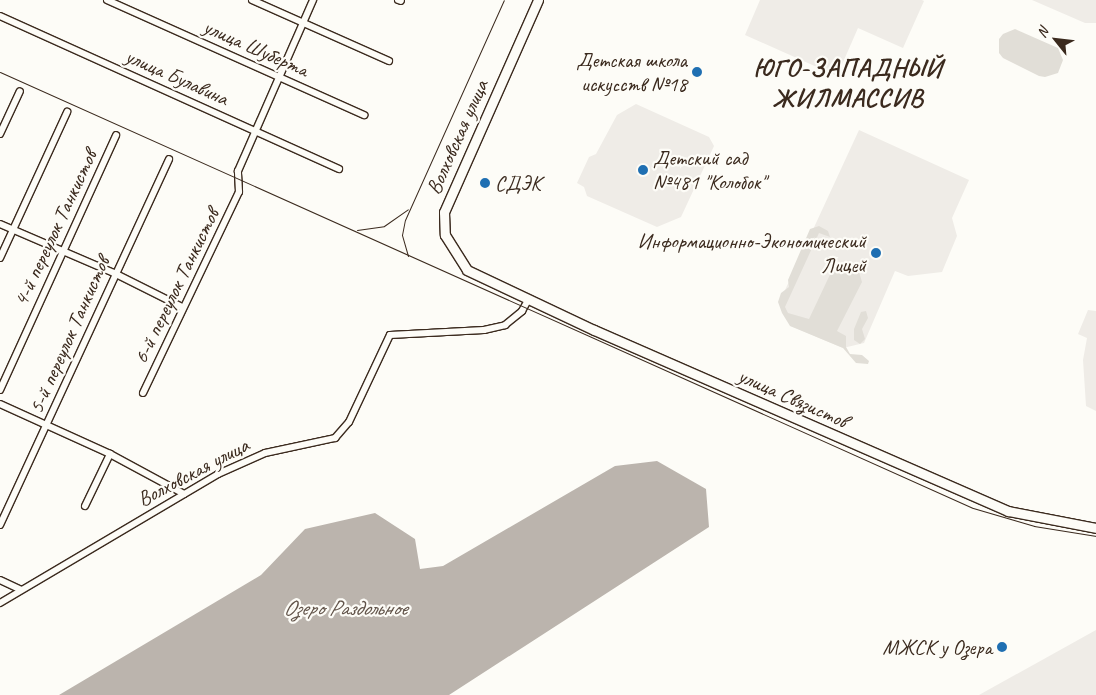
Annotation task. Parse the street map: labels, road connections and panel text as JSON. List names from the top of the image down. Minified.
{"streets":{"main road":["Волховская улица","улица Связистов"],"street":["улица Шуберта","улица Булавина","4-й переулок Танкистов","6-й переулок Танкистов","5-й переулок Танкистов"]},"crossings":[["улица Булавина","6-й переулок Танкистов"],["Волховская улица","улица Связистов"]],"districts":["ЮГО-ЗАПАДНЫЙ ЖИЛМАССИВ"],"water":["Озеро Раздольное"],"places":["Детская школа искусств №18","Детский сад №481 \"Колобок\"","СДЭК","Информационно-Экономический Лицей","МЖСК у Озера"],"north":"top left"}
